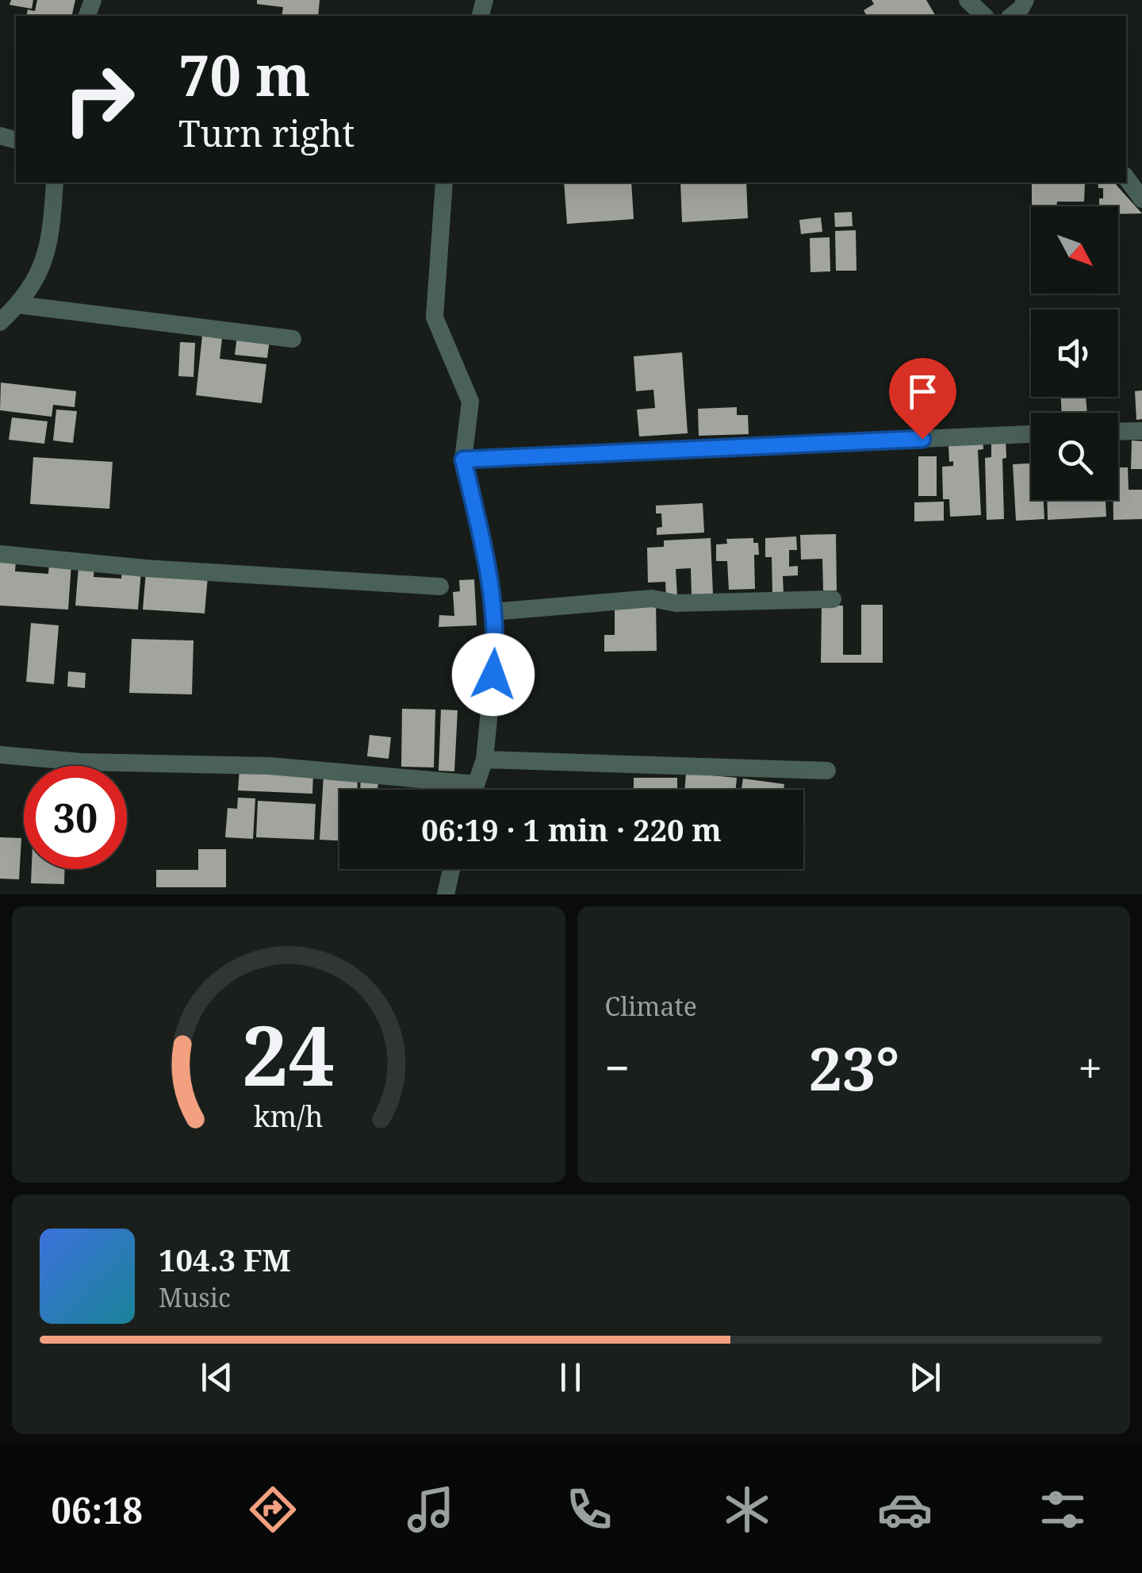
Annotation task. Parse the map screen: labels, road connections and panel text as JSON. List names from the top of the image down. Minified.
{"north":"bottom right","page":{"turn":["70 m","Turn right"],"limit":"30","trip":"06:19 · 1 min · 220 m","tile":"Climate","heat":["−","23°","+"],"song":["104.3 FM","Music"],"tabs":"06:18","gauge":["24","km/h"]}}
